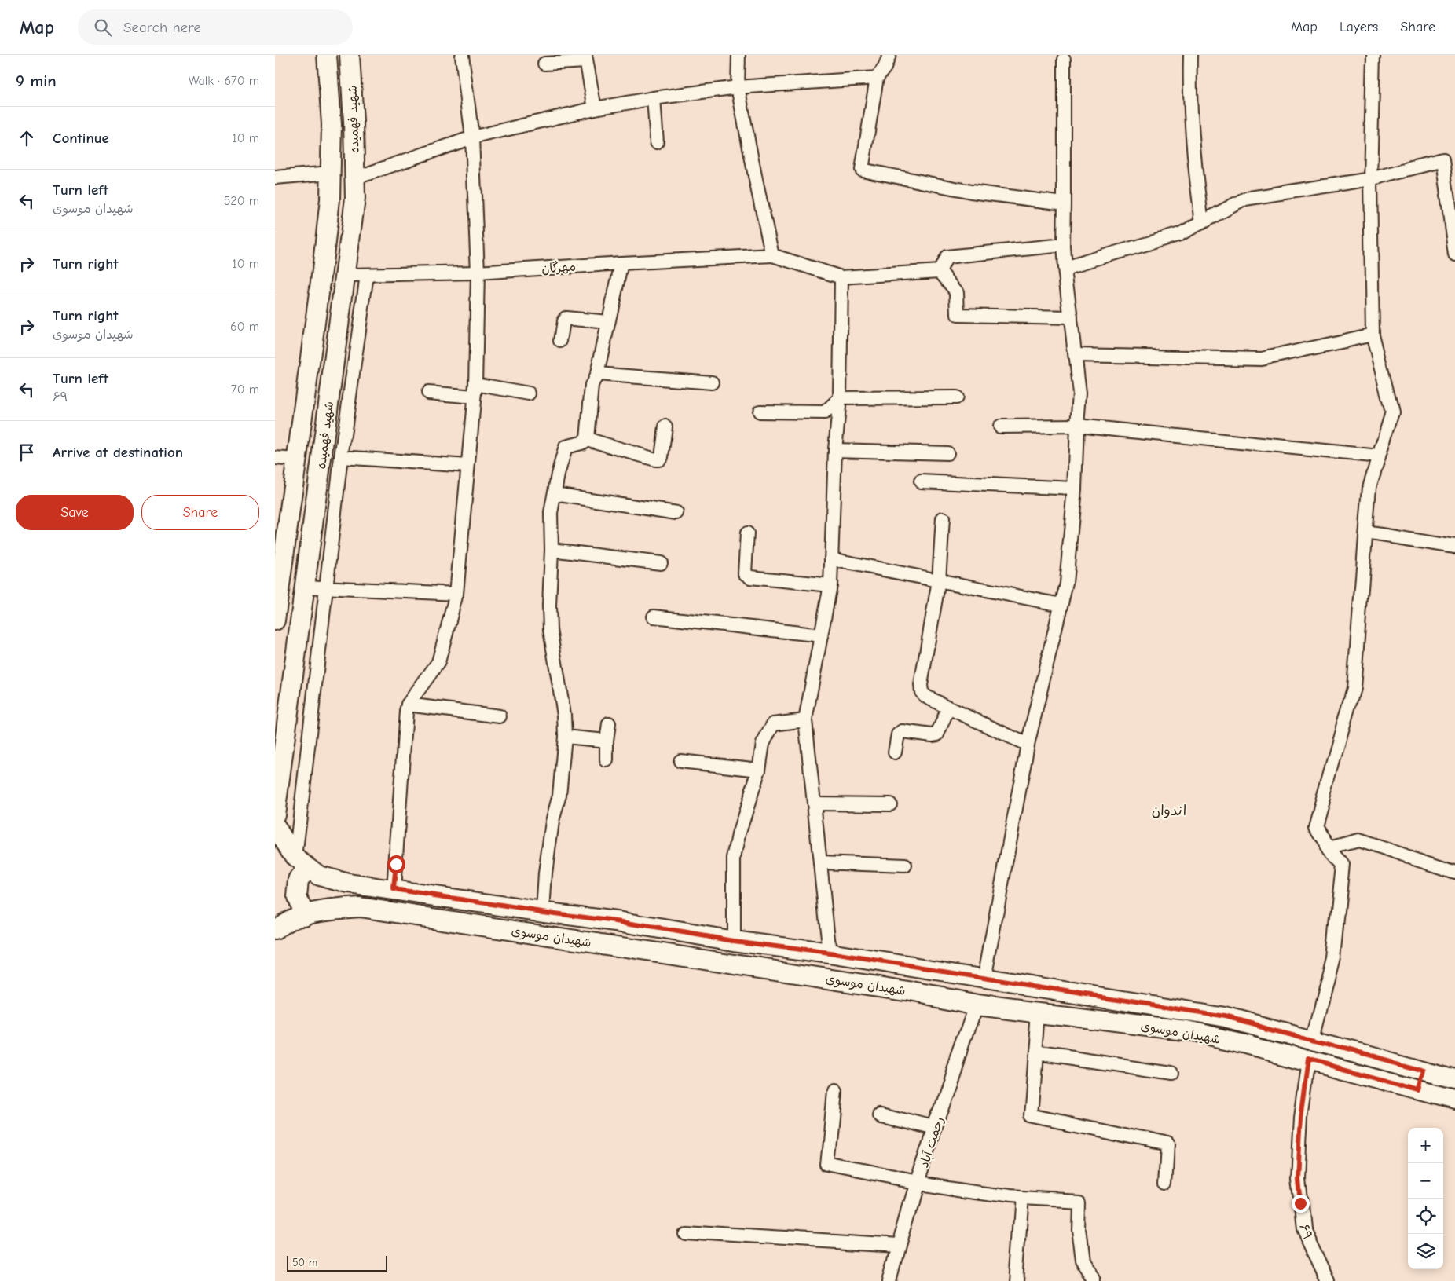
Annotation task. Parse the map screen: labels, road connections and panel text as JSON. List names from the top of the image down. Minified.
{"streets":{"street":["شهید فهمیده","مهرگان","شهیدان موسوی","رحمت آباد","۶۹"]},"crossings":[["شهید فهمیده","مهرگان"],["شهیدان موسوی","رحمت آباد"],["شهیدان موسوی","۶۹"]],"districts":["اندوان"],"scale_bar":"50 m","page":{"header":"Map","search":"Search here","nav":["Map","Layers","Share"],"heading":["9 min","Walk · 670 m"],"list":[["Continue","10 m"],["Turn left","شهیدان موسوی","520 m"],["Turn right","10 m"],["Turn right","شهیدان موسوی","60 m"],["Turn left","۶۹","70 m"],"Arrive at destination"],"buttons":["Save","Share"],"map_buttons":["+","−"],"scale":"50 m"}}
